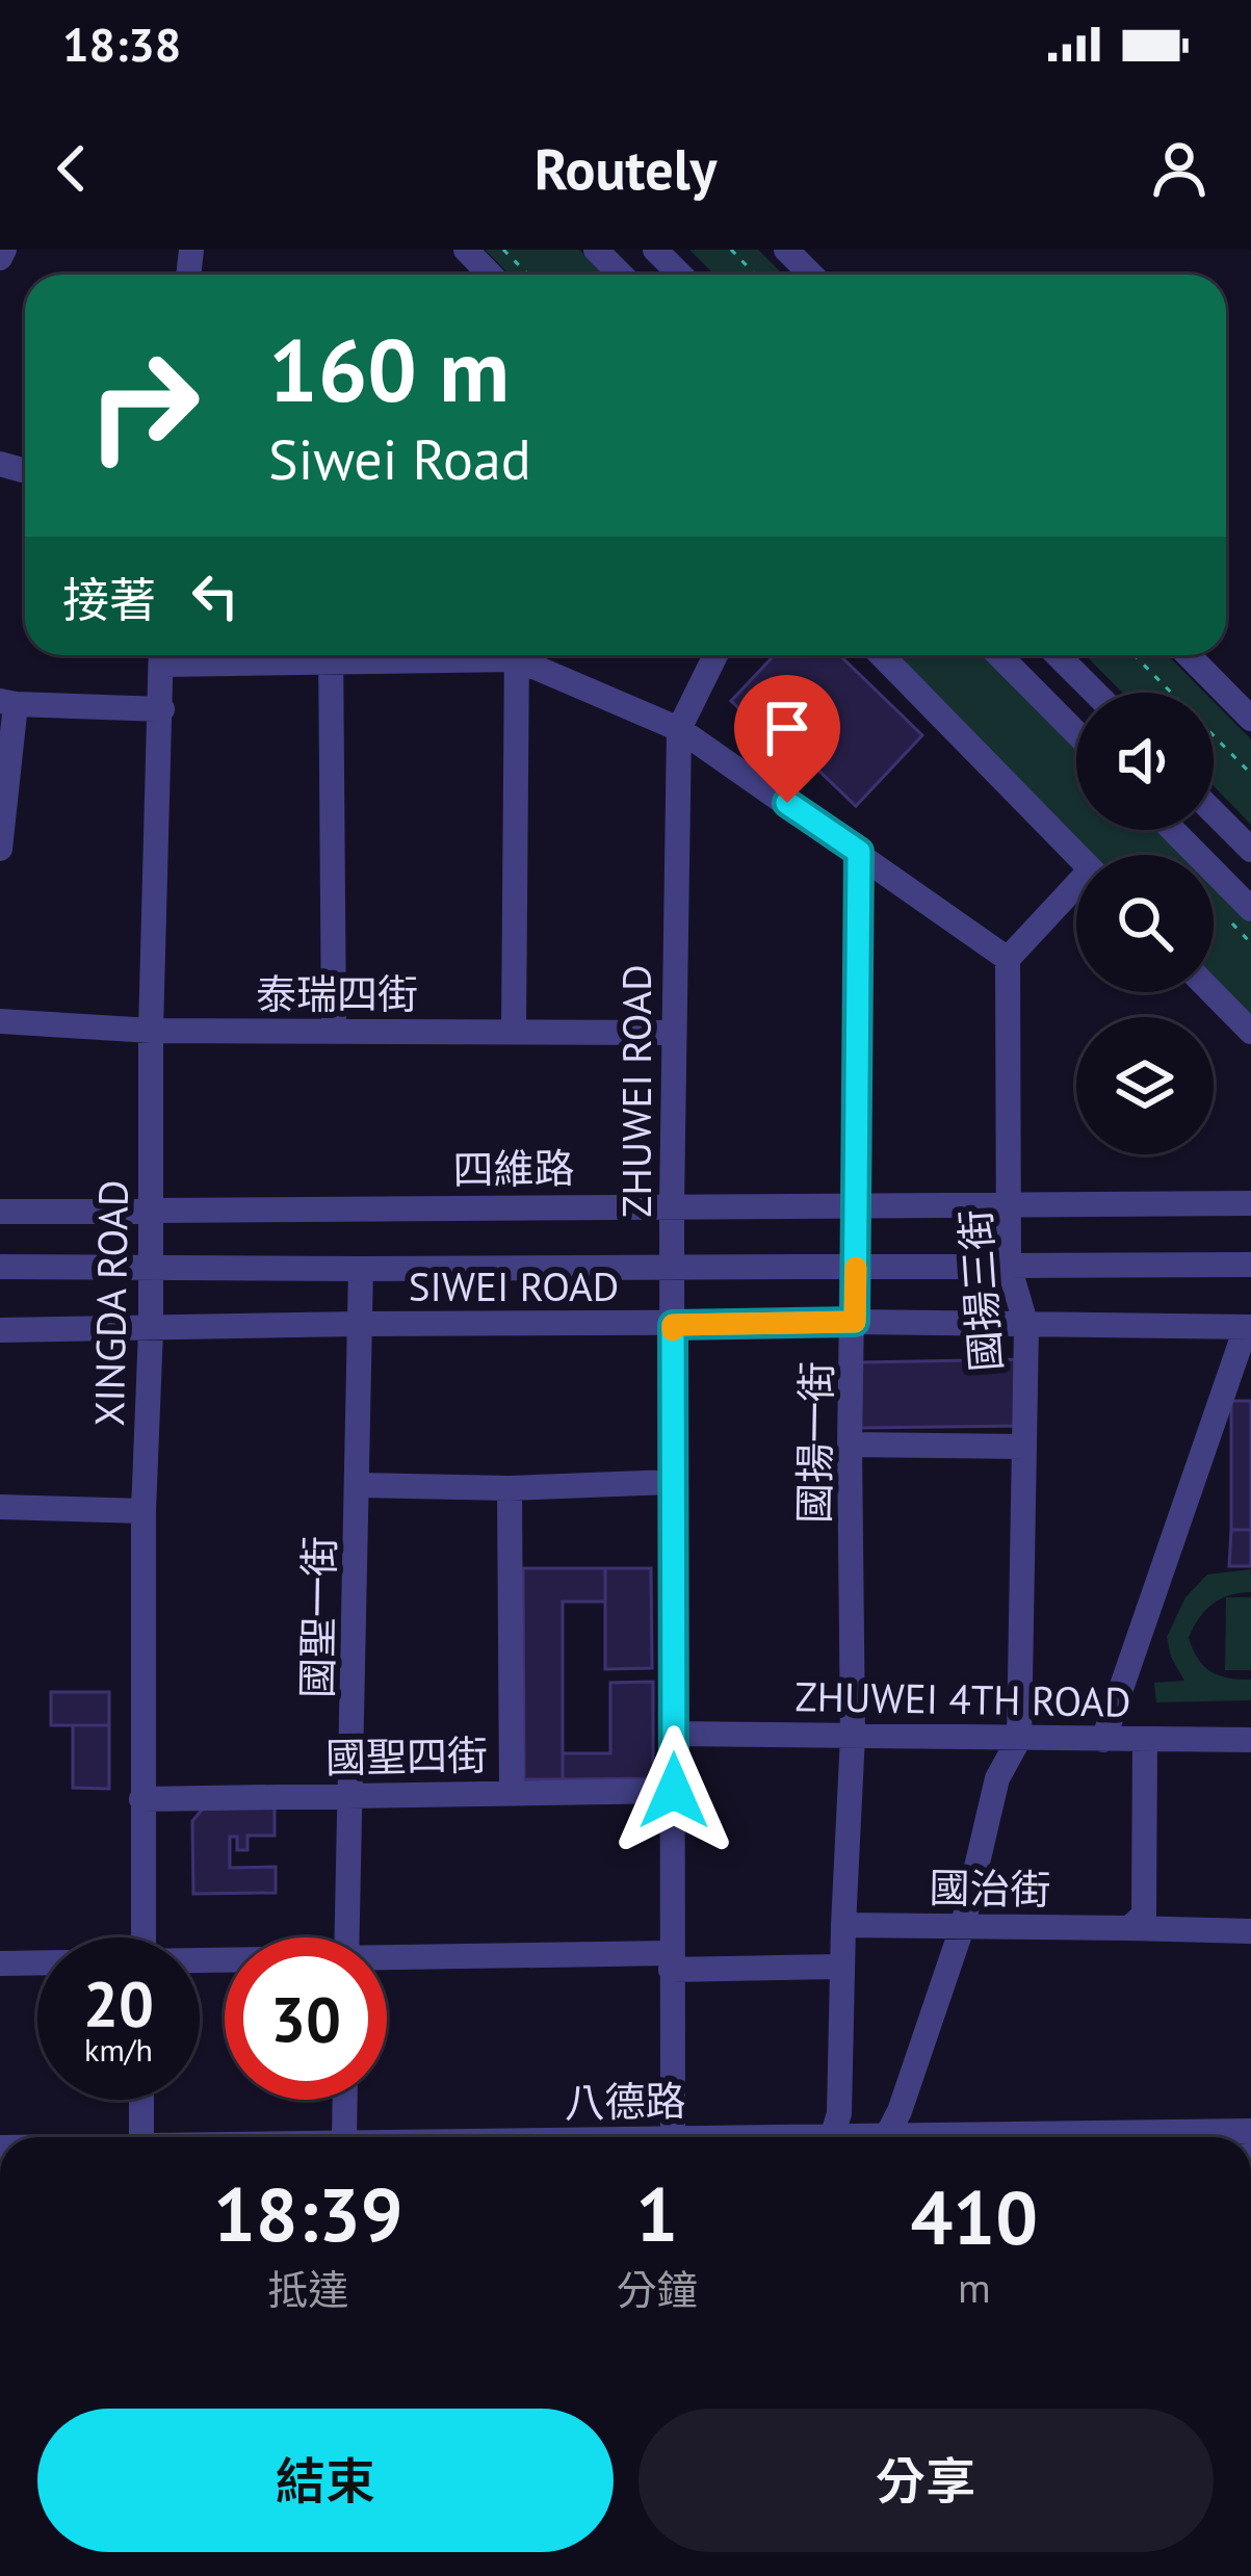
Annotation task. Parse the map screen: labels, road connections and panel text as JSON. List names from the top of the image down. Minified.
{"streets":{"street":["泰瑞四街","ZHUWEI ROAD","四維路","SIWEI ROAD","國揚三街","XINGDA ROAD","國揚一街","國聖一街","ZHUWEI 4TH ROAD","國聖四街","國治街","八德路"]},"crossings":[["泰瑞四街","ZHUWEI ROAD"],["泰瑞四街","XINGDA ROAD"],["ZHUWEI ROAD","四維路"],["ZHUWEI ROAD","SIWEI ROAD"],["ZHUWEI ROAD","ZHUWEI 4TH ROAD"],["ZHUWEI ROAD","國聖四街"],["四維路","國揚三街"],["四維路","XINGDA ROAD"],["四維路","國揚一街"],["SIWEI ROAD","國揚三街"],["SIWEI ROAD","XINGDA ROAD"],["SIWEI ROAD","國揚一街"],["SIWEI ROAD","國聖一街"],["國揚三街","ZHUWEI 4TH ROAD"],["XINGDA ROAD","國聖四街"],["國揚一街","ZHUWEI 4TH ROAD"],["國聖一街","國聖四街"]],"page":{"status":"18:38","header":"Routely","turn":["160 m","Siwei Road"],"then":"接著","speed":"20 km/h","limit":"30","eta":["18:39","抵達","1","分鐘","410","m"],"buttons":["結束","分享"]}}
